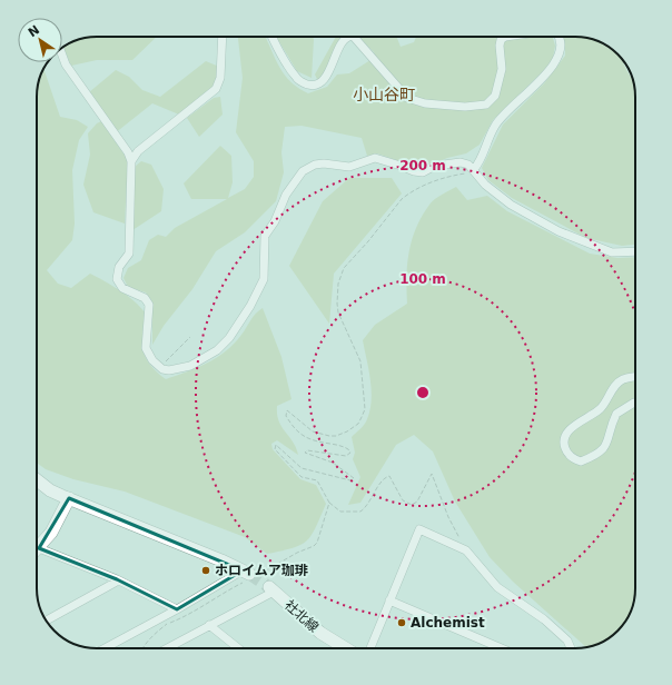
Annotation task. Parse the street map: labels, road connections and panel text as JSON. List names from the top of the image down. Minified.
{"streets":{"street":["社北線"]},"districts":["小山谷町"],"places":["ホロイムア珈琲","Alchemist"],"north":"top left","rings":["200 m","100 m"]}
